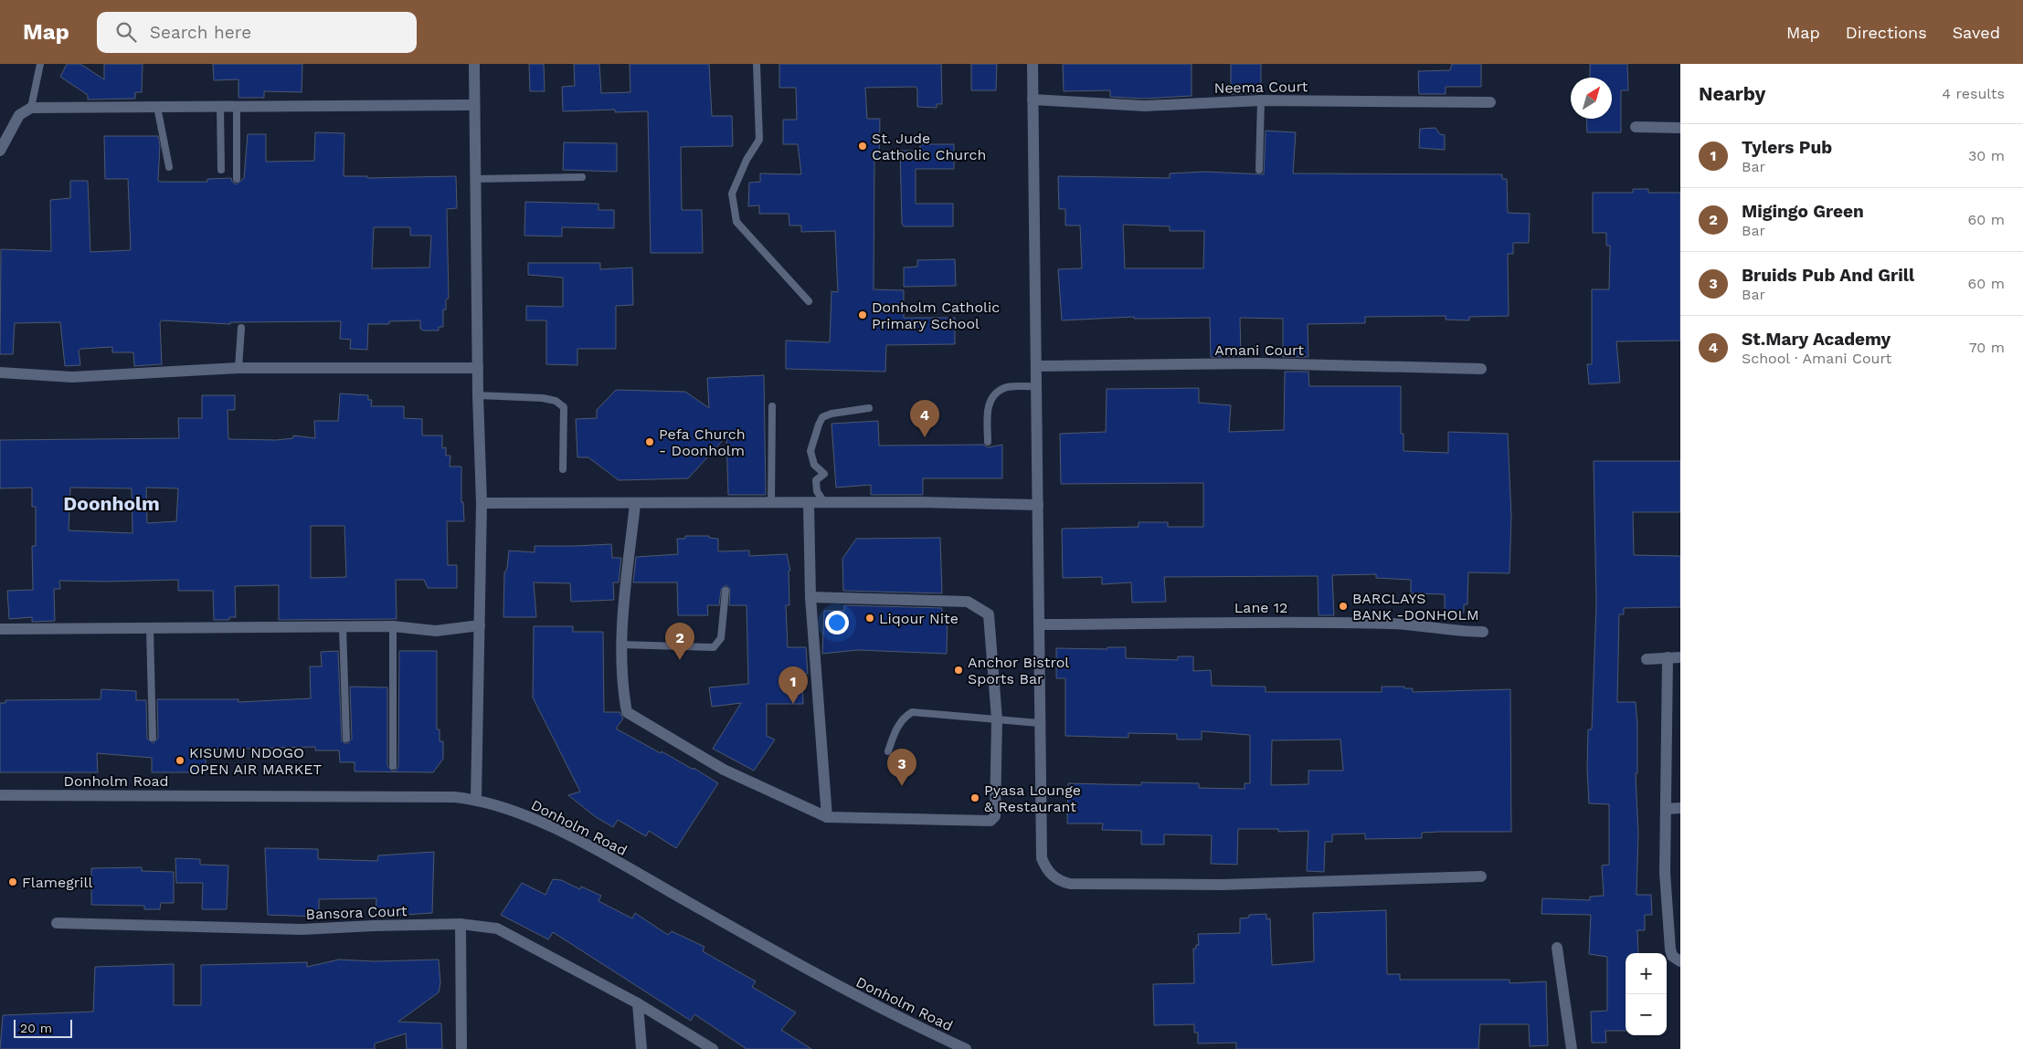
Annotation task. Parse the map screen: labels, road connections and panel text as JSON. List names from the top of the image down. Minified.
{"streets":{"street":["Neema Court","Amani Court","Lane 12","Donholm Road","Bansora Court"]},"districts":["Doonholm"],"places":["St. Jude Catholic Church","Donholm Catholic Primary School","Pefa Church - Doonholm","BARCLAYS BANK -DONHOLM","Liqour Nite","Anchor Bistrol Sports Bar","KISUMU NDOGO OPEN AIR MARKET","Pyasa Lounge & Restaurant","Flamegrill"],"scale_bar":"20 m","north":"top right","page":{"header":"Map","search":"Search here","nav":["Map","Directions","Saved"],"heading":["Nearby","4 results"],"list":[{"mark":"1","name":"Tylers Pub","note":"Bar","value":"30 m"},{"mark":"2","name":"Migingo Green","note":"Bar","value":"60 m"},{"mark":"3","name":"Bruids Pub And Grill","note":"Bar","value":"60 m"},{"mark":"4","name":"St.Mary Academy","note":"School · Amani Court","value":"70 m"}],"pins":["4","2","1","3"],"map_buttons":["+","−"],"scale":"20 m"}}
